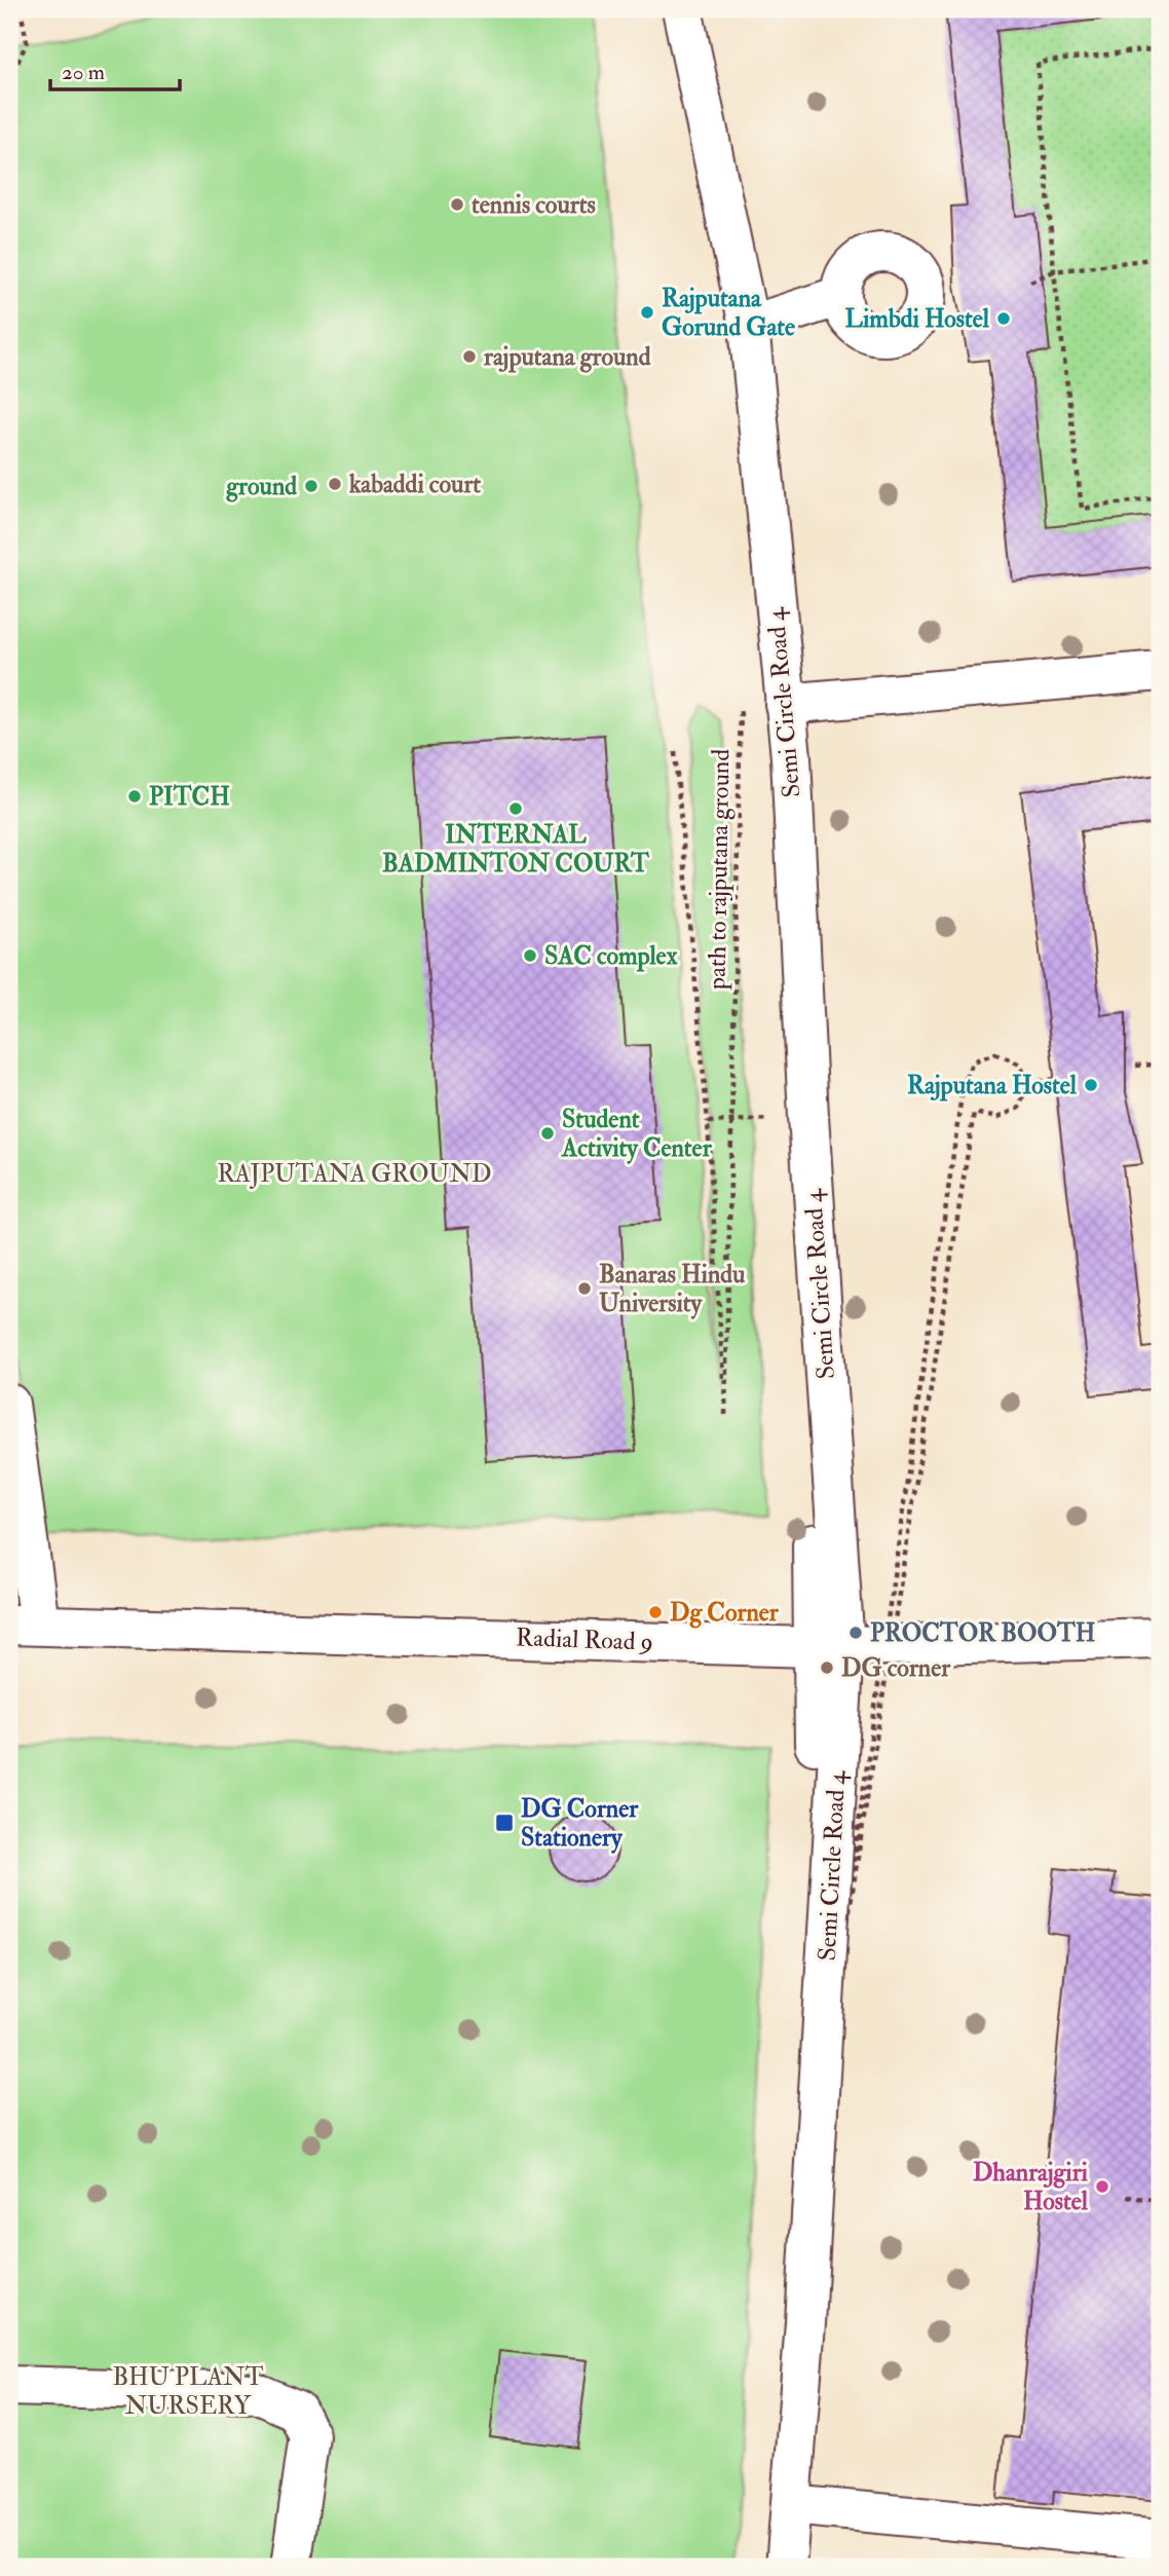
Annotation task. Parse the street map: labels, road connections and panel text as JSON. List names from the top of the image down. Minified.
{"streets":{"street":["Semi Circle Road 4","Radial Road 9"],"path":["path to rajputana ground"]},"crossings":[["Semi Circle Road 4","Radial Road 9"]],"parks":["RAJPUTANA GROUND","BHU PLANT NURSERY"],"places":{"other":["tennis courts","Rajputana Gorund Gate","Limbdi Hostel","rajputana ground","kabaddi court","ground","PITCH","INTERNAL BADMINTON COURT","SAC complex","Rajputana Hostel","Student Activity Center","Banaras Hindu University","Dg Corner","PROCTOR BOOTH","DG corner","Dhanrajgiri Hostel"],"transit":["DG Corner Stationery"]},"scale_bar":"20 m"}
